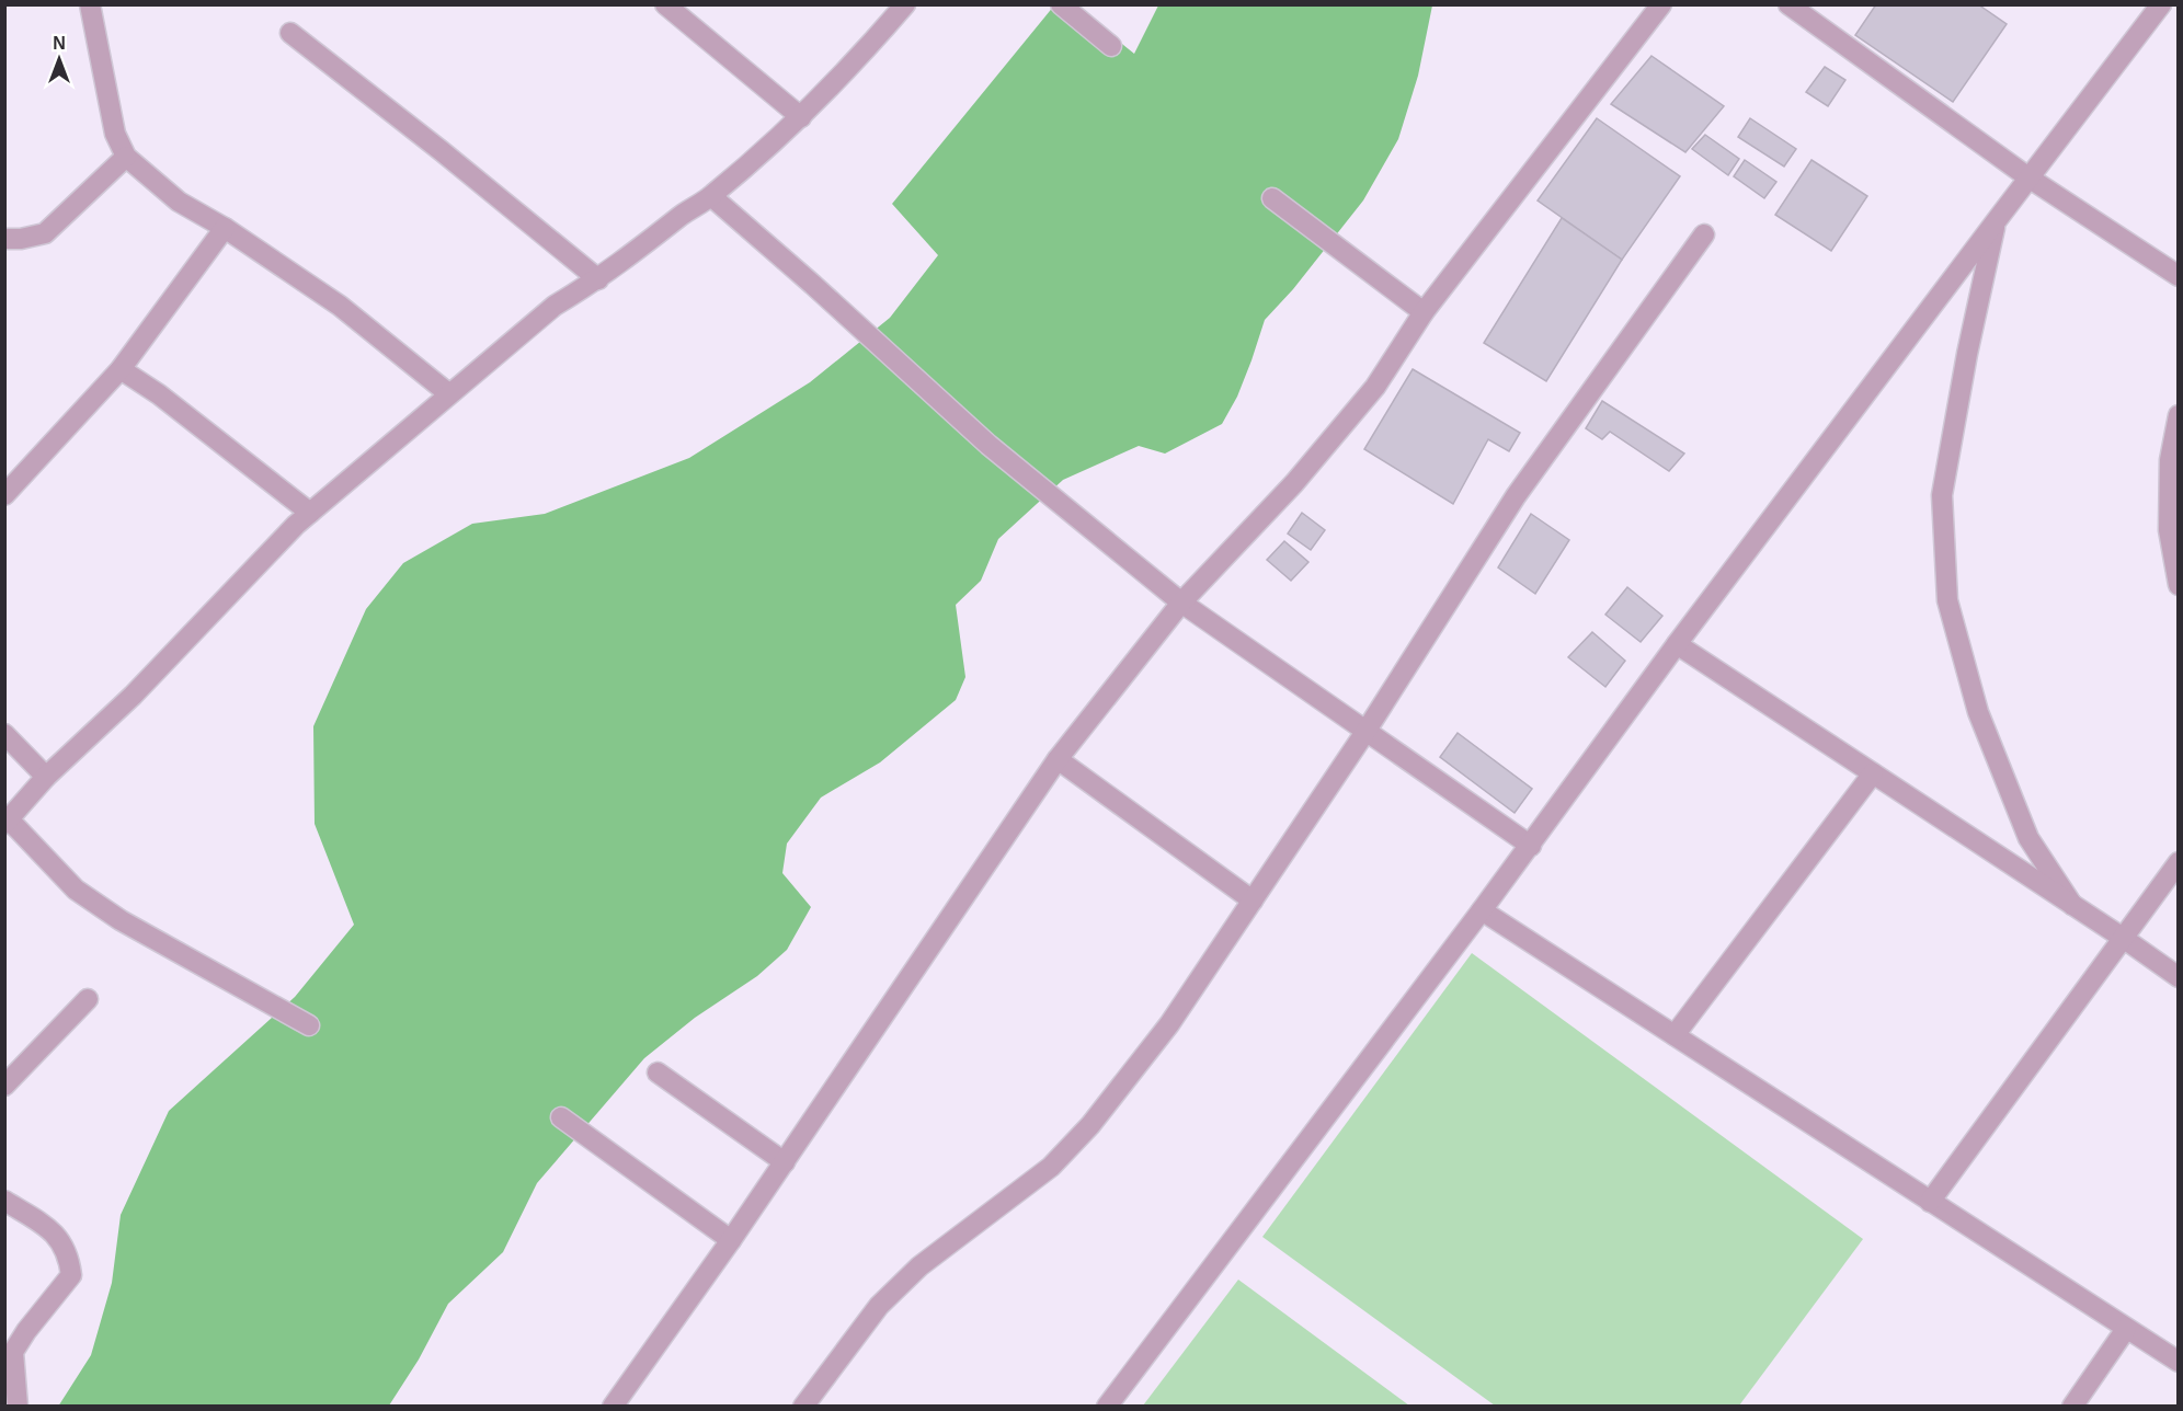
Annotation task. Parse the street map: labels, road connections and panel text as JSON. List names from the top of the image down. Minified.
{"north":"top"}
